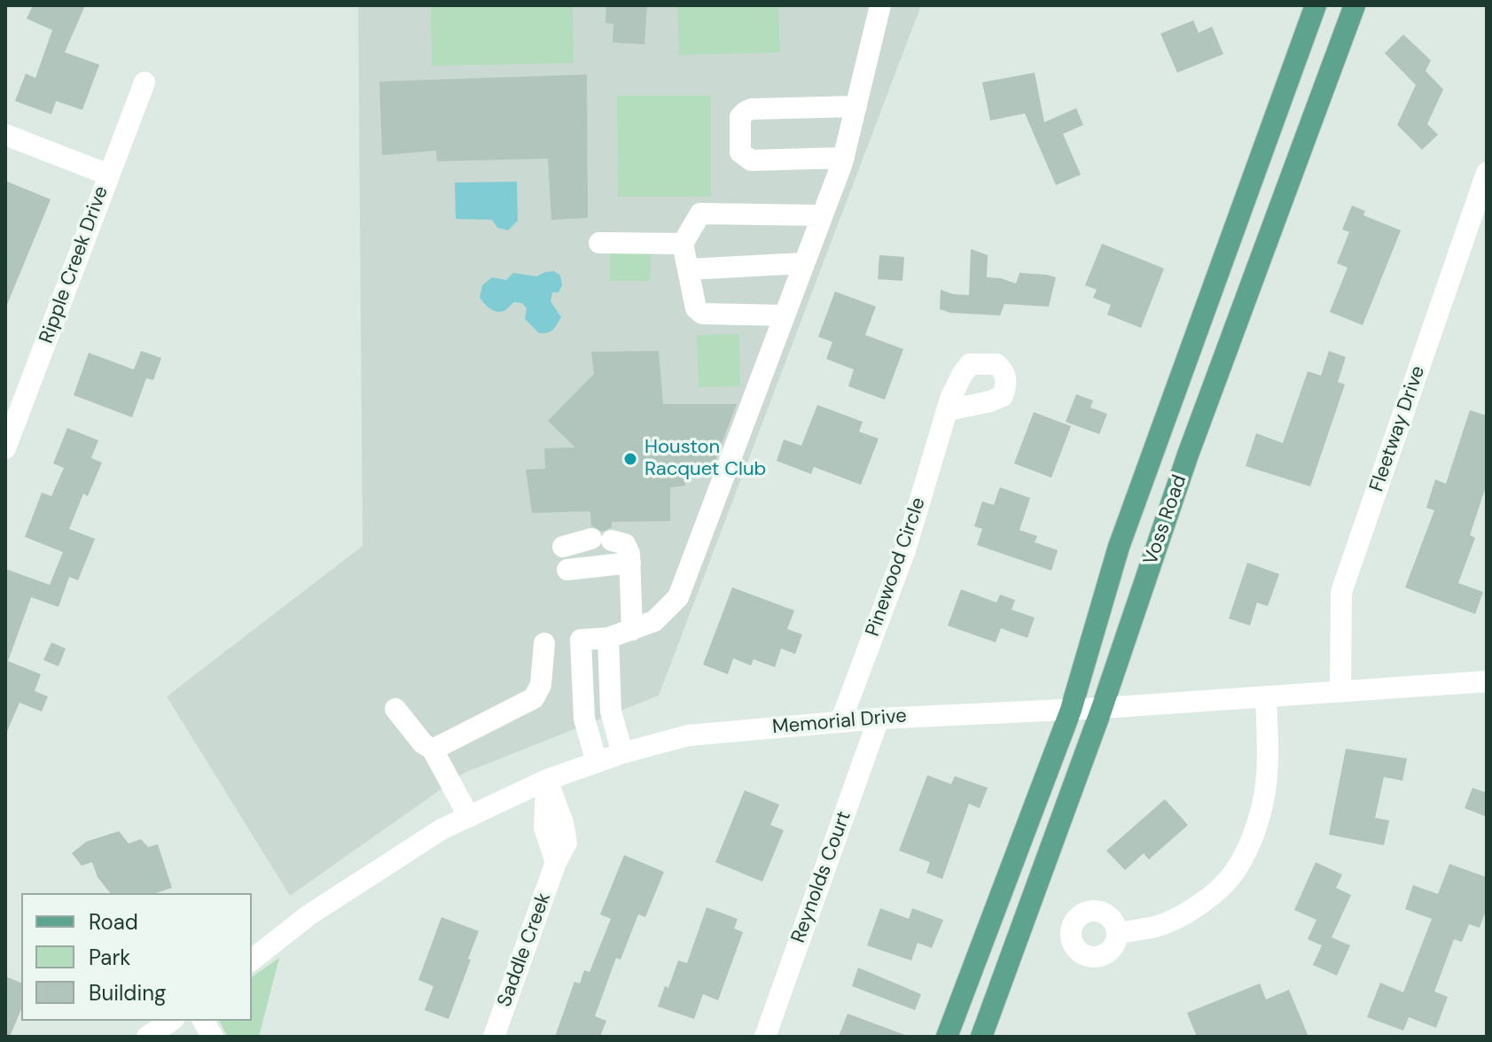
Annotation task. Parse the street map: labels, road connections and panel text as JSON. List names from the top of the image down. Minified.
{"streets":{"main road":["Voss Road"],"street":["Ripple Creek Drive","Fleetway Drive","Pinewood Circle","Memorial Drive","Reynolds Court","Saddle Creek"]},"crossings":[["Fleetway Drive","Memorial Drive"],["Voss Road","Memorial Drive"],["Pinewood Circle","Memorial Drive"],["Memorial Drive","Reynolds Court"],["Memorial Drive","Saddle Creek"]],"places":["Houston Racquet Club"],"legend":["Road","Park","Building"]}
